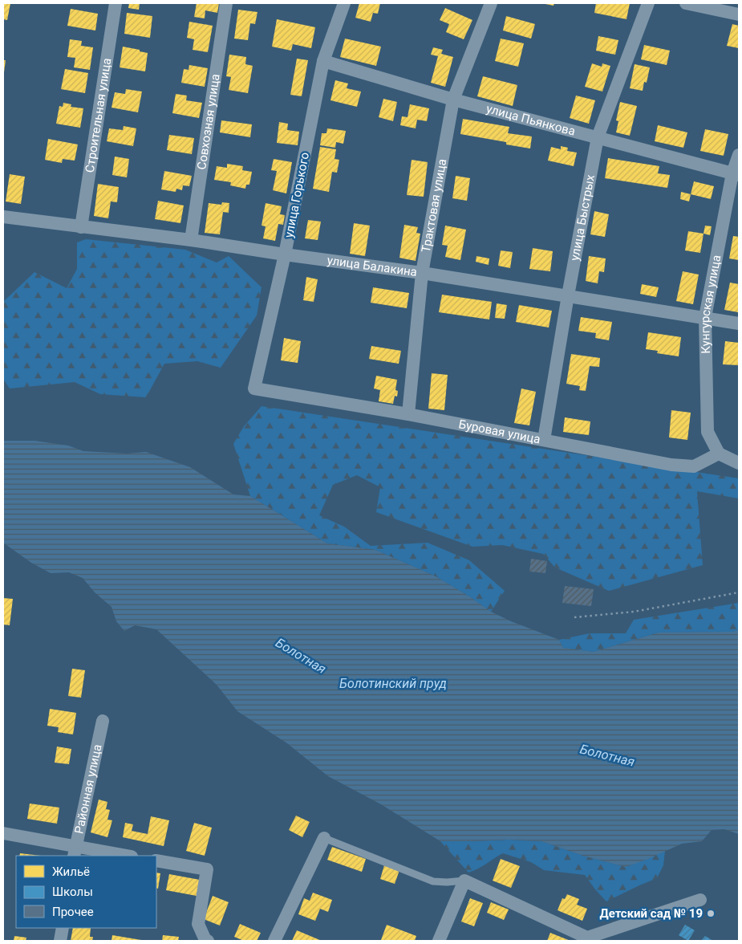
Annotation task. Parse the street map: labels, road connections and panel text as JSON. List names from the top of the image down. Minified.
{"streets":{"street":["Строительная улица","улица Пьянкова","Совхозная улица","улица Горького","Трактовая улица","улица Быстрых","улица Балакина","Кунгурская улица","Буровая улица","Районная улица"]},"crossings":[["Строительная улица","улица Балакина"],["улица Пьянкова","улица Горького"],["улица Пьянкова","Трактовая улица"],["улица Пьянкова","улица Быстрых"],["улица Пьянкова","Кунгурская улица"],["Совхозная улица","улица Балакина"],["улица Горького","улица Балакина"],["улица Горького","Буровая улица"],["Трактовая улица","улица Балакина"],["Трактовая улица","Буровая улица"],["улица Быстрых","улица Балакина"],["улица Быстрых","Буровая улица"],["улица Балакина","Кунгурская улица"],["Кунгурская улица","Буровая улица"]],"water":["Болотная","Болотинский пруд"],"places":["Детский сад № 19"],"legend":["Жильё","Школы","Прочее"]}
